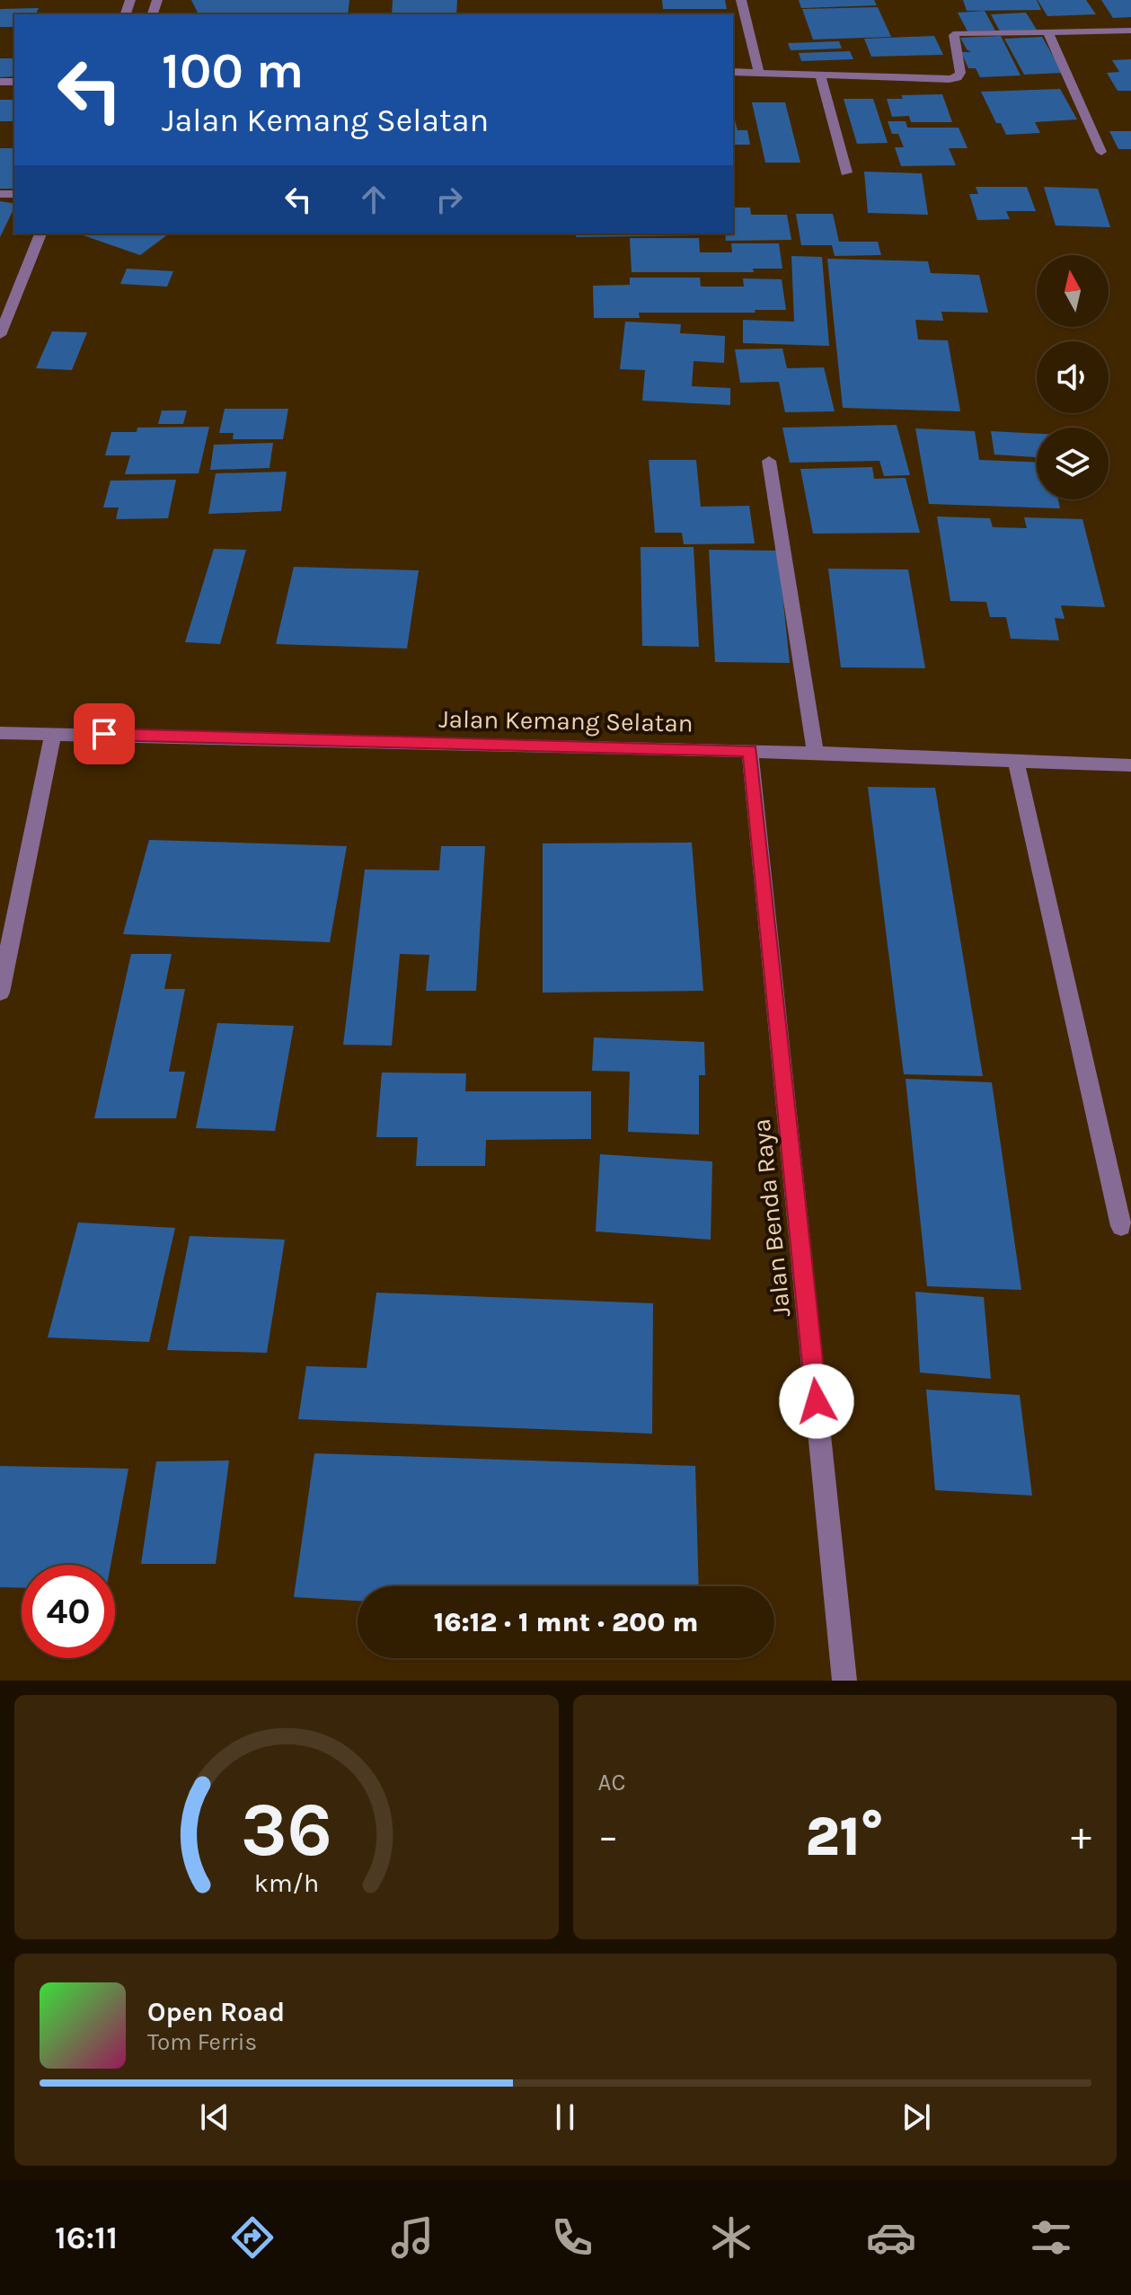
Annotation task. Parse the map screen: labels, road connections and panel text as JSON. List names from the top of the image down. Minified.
{"streets":{"street":["Jalan Kemang Selatan","Jalan Benda Raya"]},"crossings":[["Jalan Kemang Selatan","Jalan Benda Raya"]],"north":"top","page":{"turn":["100 m","Jalan Kemang Selatan"],"limit":"40","trip":"16:12 · 1 mnt · 200 m","tile":"AC","heat":["−","21°","+"],"song":["Open Road","Tom Ferris"],"tabs":"16:11","gauge":["36","km/h"]}}
